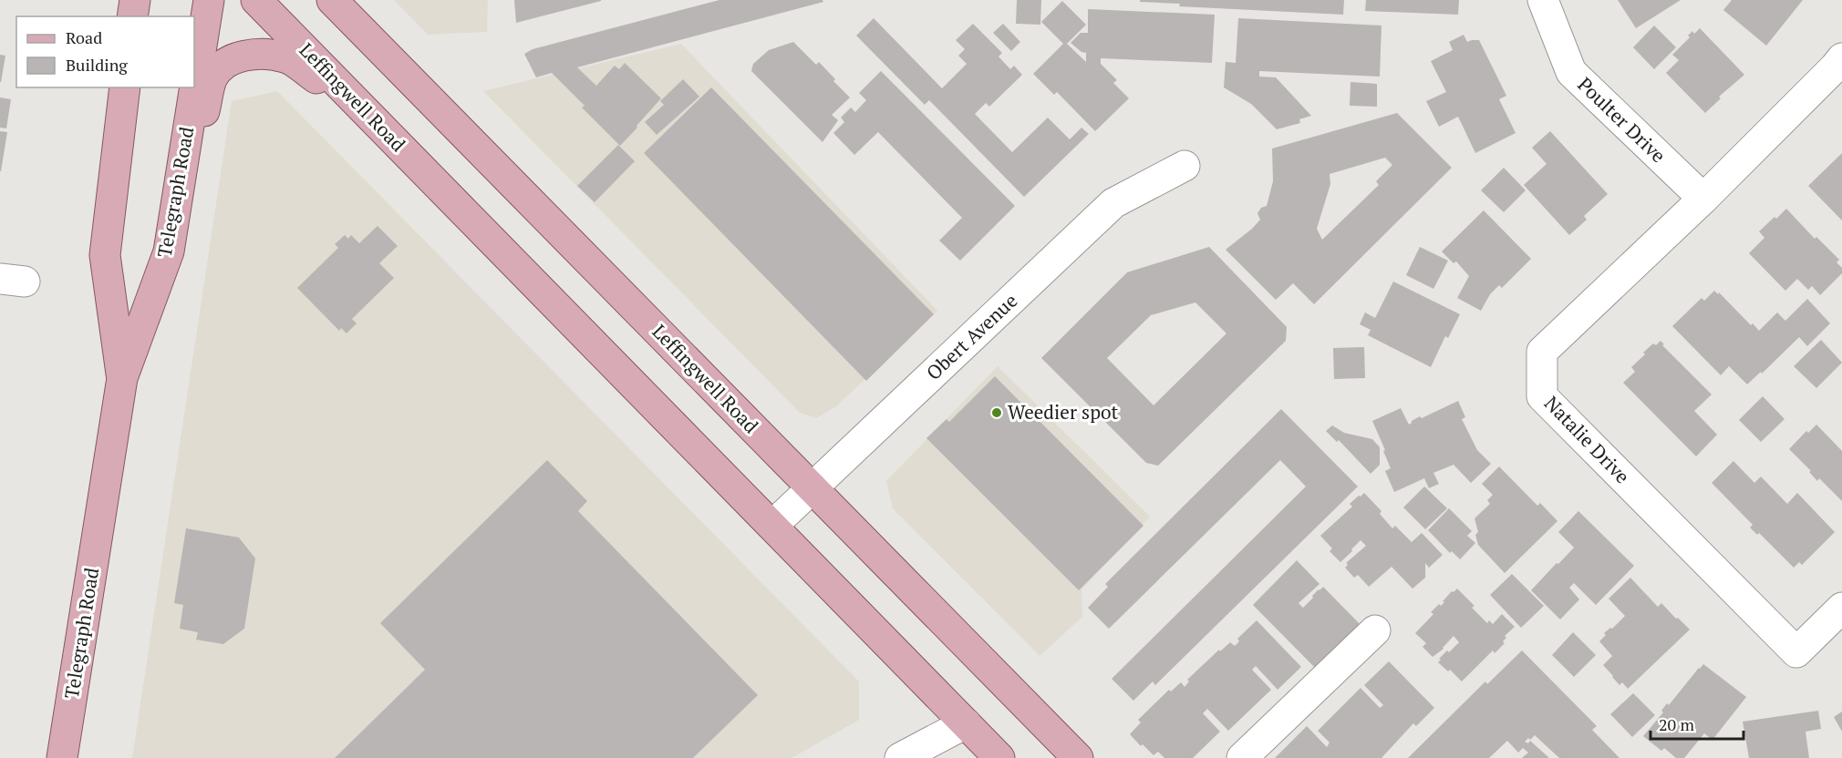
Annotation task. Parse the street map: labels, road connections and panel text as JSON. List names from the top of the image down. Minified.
{"streets":{"main road":["Leffingwell Road","Telegraph Road"],"street":["Poulter Drive","Obert Avenue","Natalie Drive"]},"crossings":[["Leffingwell Road","Obert Avenue"],["Poulter Drive","Natalie Drive"]],"places":["Weedier spot"],"legend":["Road","Building"],"scale_bar":"20 m"}
